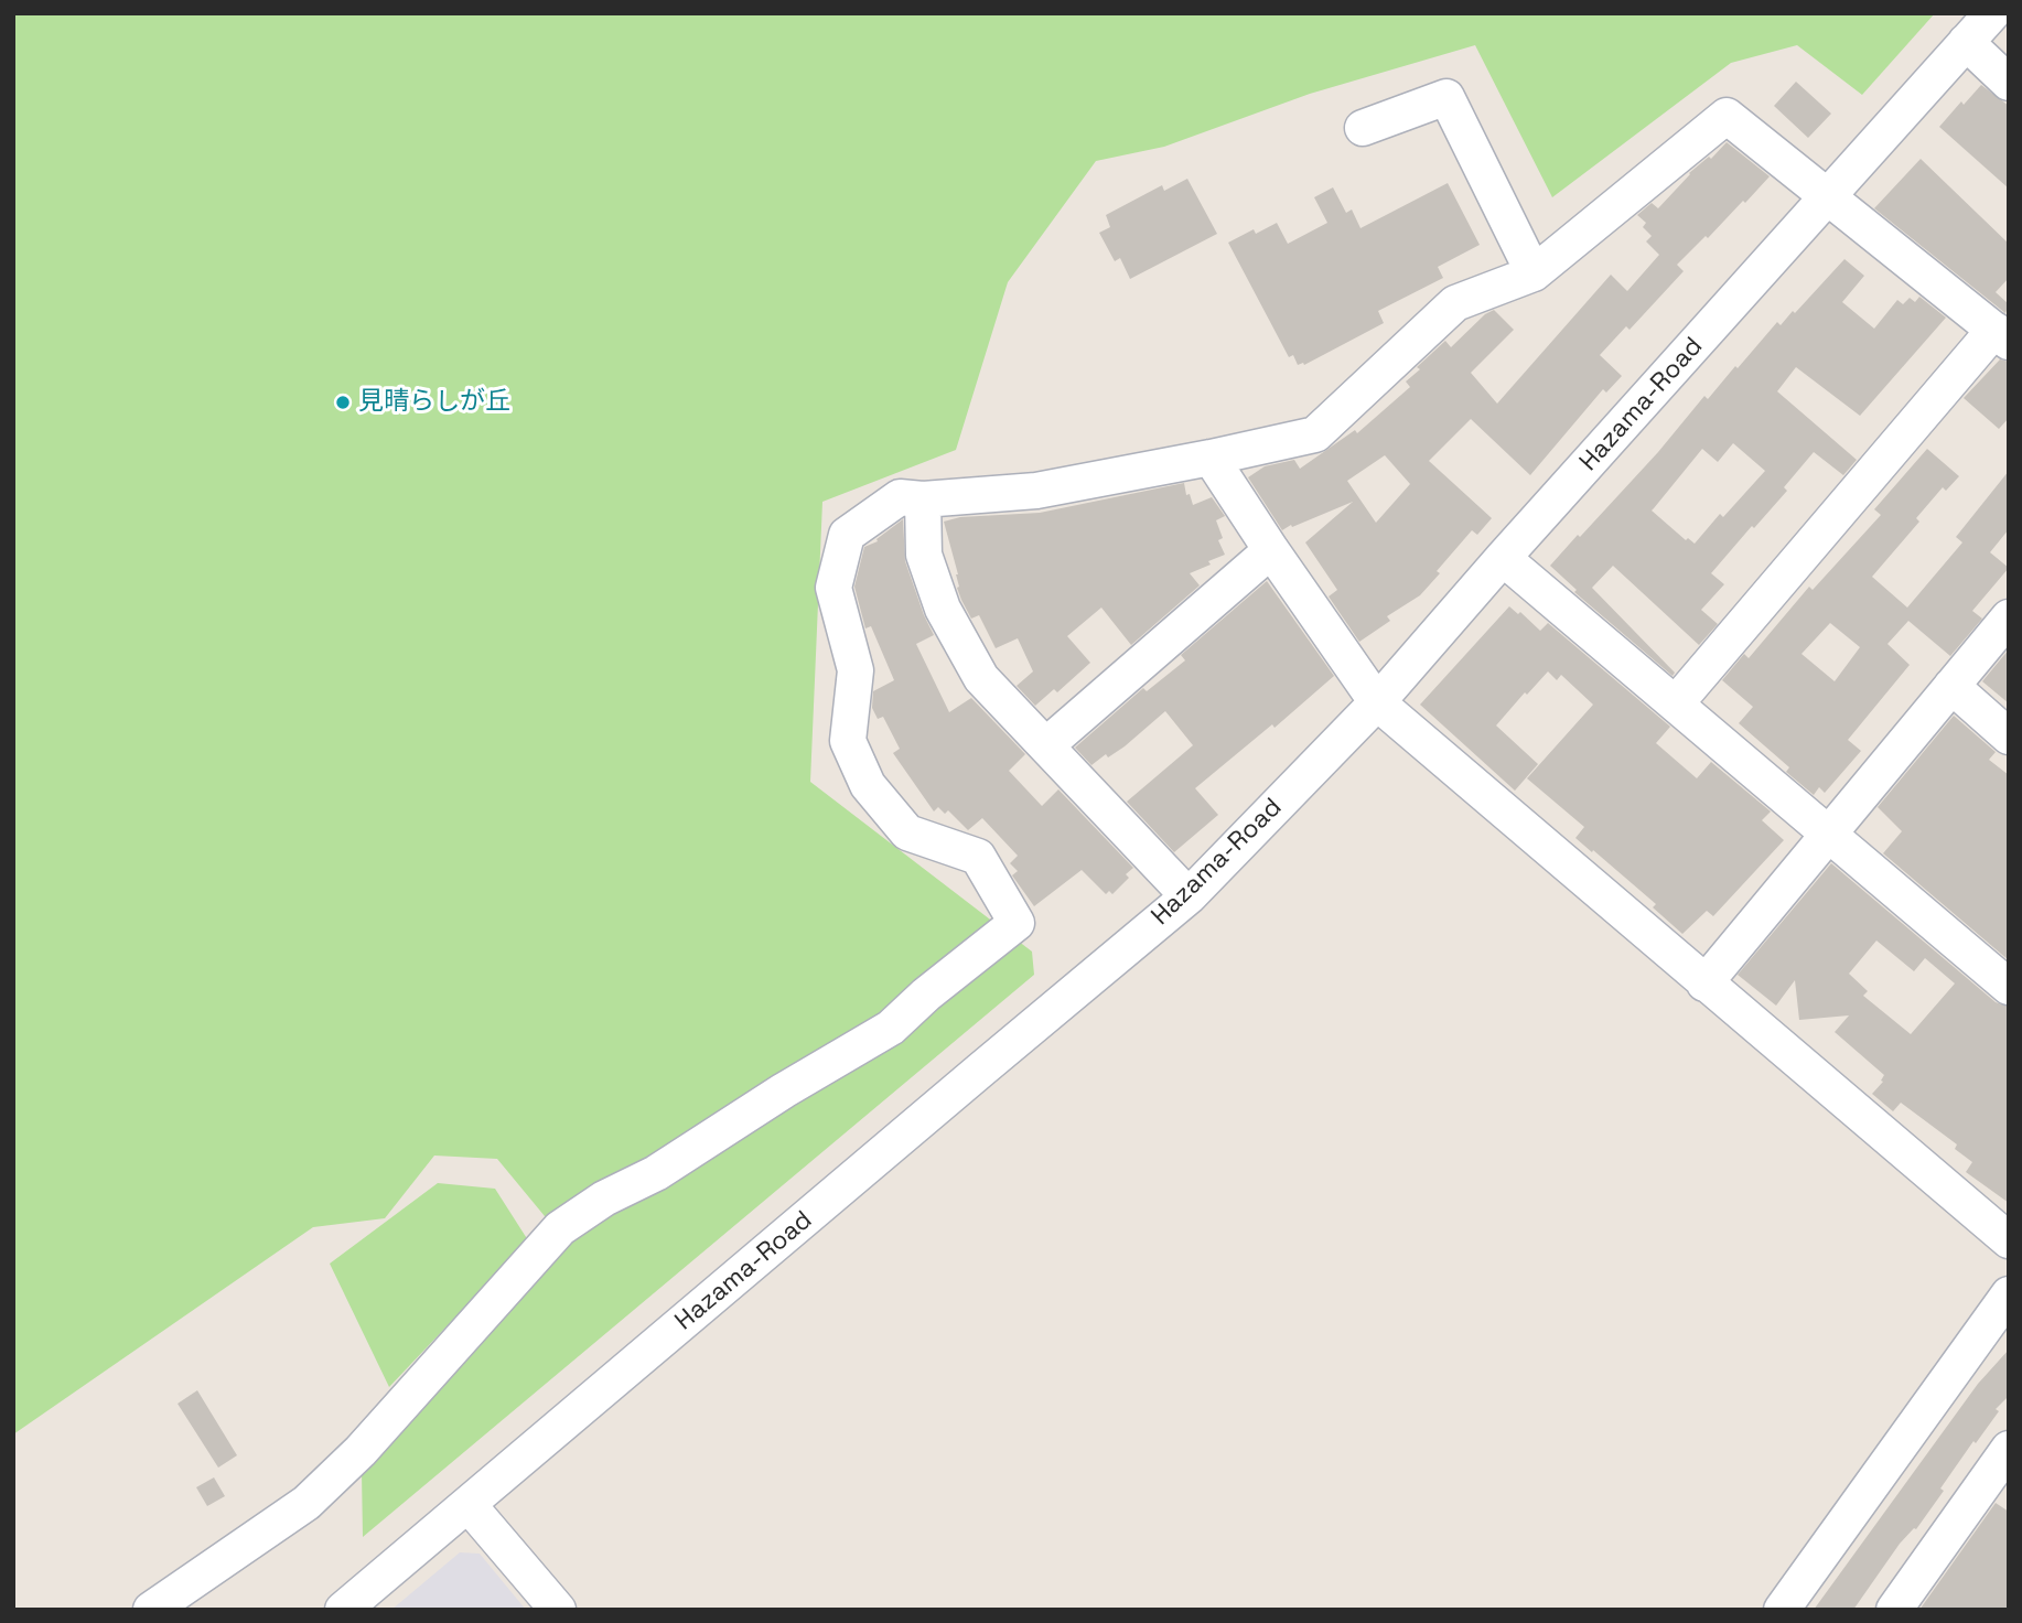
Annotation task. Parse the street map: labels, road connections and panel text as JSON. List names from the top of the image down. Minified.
{"streets":{"street":["Hazama-Road"]},"places":["見晴らしが丘"]}
